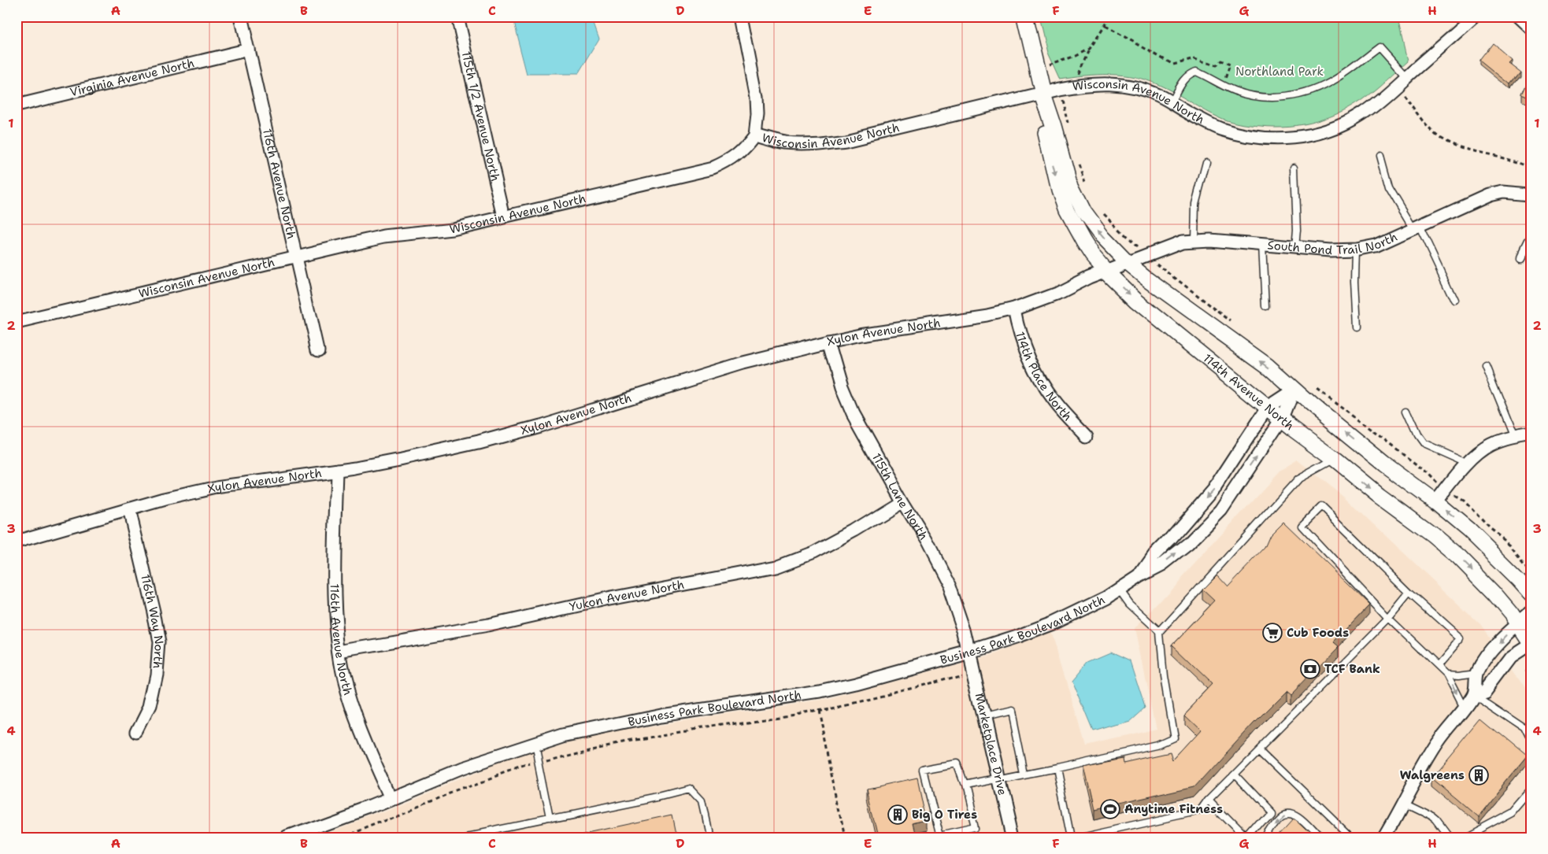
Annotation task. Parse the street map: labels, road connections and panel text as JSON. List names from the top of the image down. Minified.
{"streets":{"street":["Virginia Avenue North","Wisconsin Avenue North","115th 1/2 Avenue North","116th Avenue North","South Pond Trail North","Xylon Avenue North","114th Place North","114th Avenue North","115th Lane North","Yukon Avenue North","116th Way North","Business Park Boulevard North","Marketplace Drive"]},"crossings":[["Virginia Avenue North","116th Avenue North"],["Wisconsin Avenue North","115th 1/2 Avenue North"],["Wisconsin Avenue North","116th Avenue North"],["Wisconsin Avenue North","114th Avenue North"],["116th Avenue North","Xylon Avenue North"],["116th Avenue North","Yukon Avenue North"],["116th Avenue North","Business Park Boulevard North"],["South Pond Trail North","Xylon Avenue North"],["South Pond Trail North","114th Avenue North"],["Xylon Avenue North","114th Place North"],["Xylon Avenue North","114th Avenue North"],["Xylon Avenue North","115th Lane North"],["Xylon Avenue North","116th Way North"],["114th Avenue North","Business Park Boulevard North"],["115th Lane North","Yukon Avenue North"],["115th Lane North","Business Park Boulevard North"],["115th Lane North","Marketplace Drive"],["Business Park Boulevard North","Marketplace Drive"]],"parks":["Northland Park"],"places":{"supermarket":["Cub Foods"],"bank":["TCF Bank"],"building":["Walgreens","Big O Tires"],"sports":["Anytime Fitness"]},"grid":{"columns":["A","B","C","D","E","F","G","H"],"rows":["1","2","3","4"]}}
